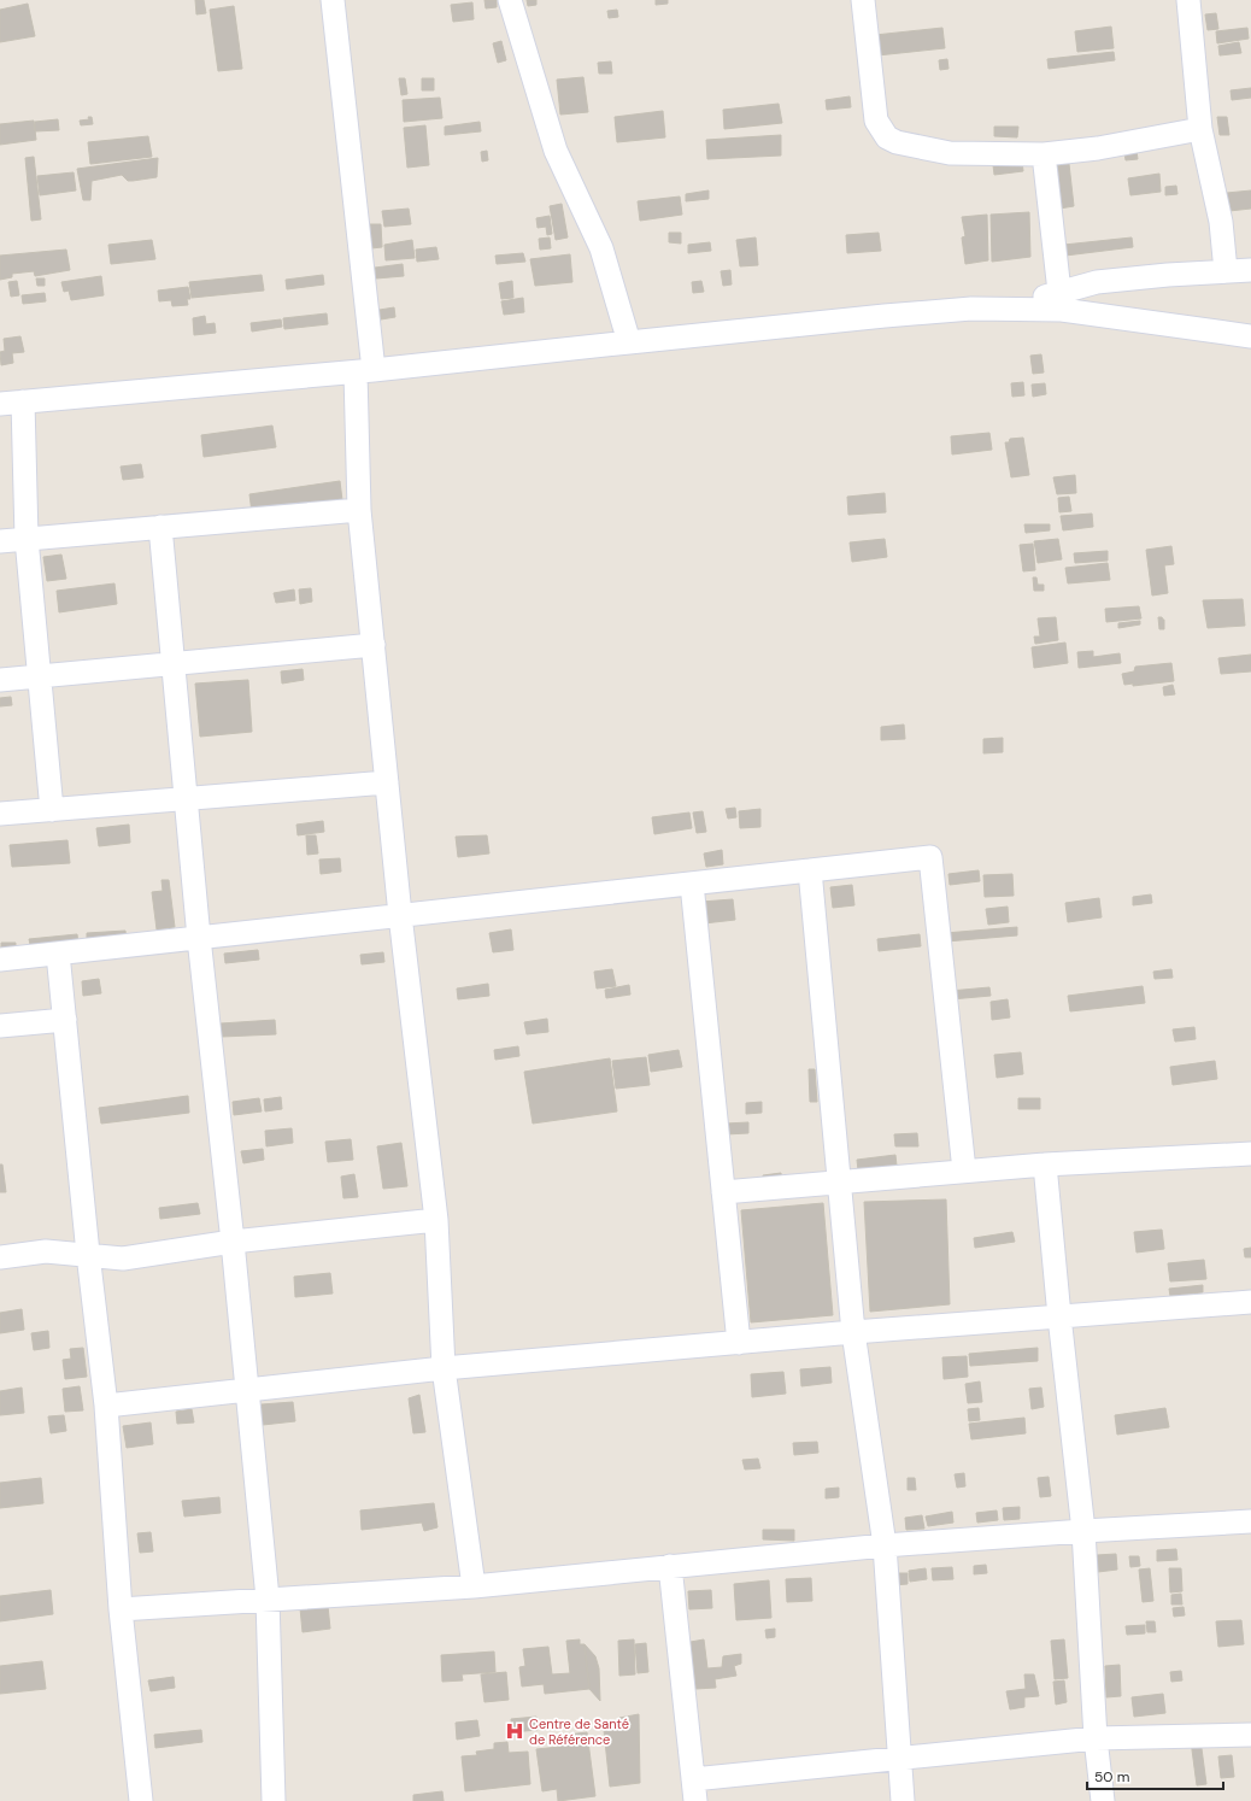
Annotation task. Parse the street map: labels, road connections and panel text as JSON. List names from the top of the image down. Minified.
{"places":{"hospital":["Centre de Santé de Référence"]},"scale_bar":"50 m"}
